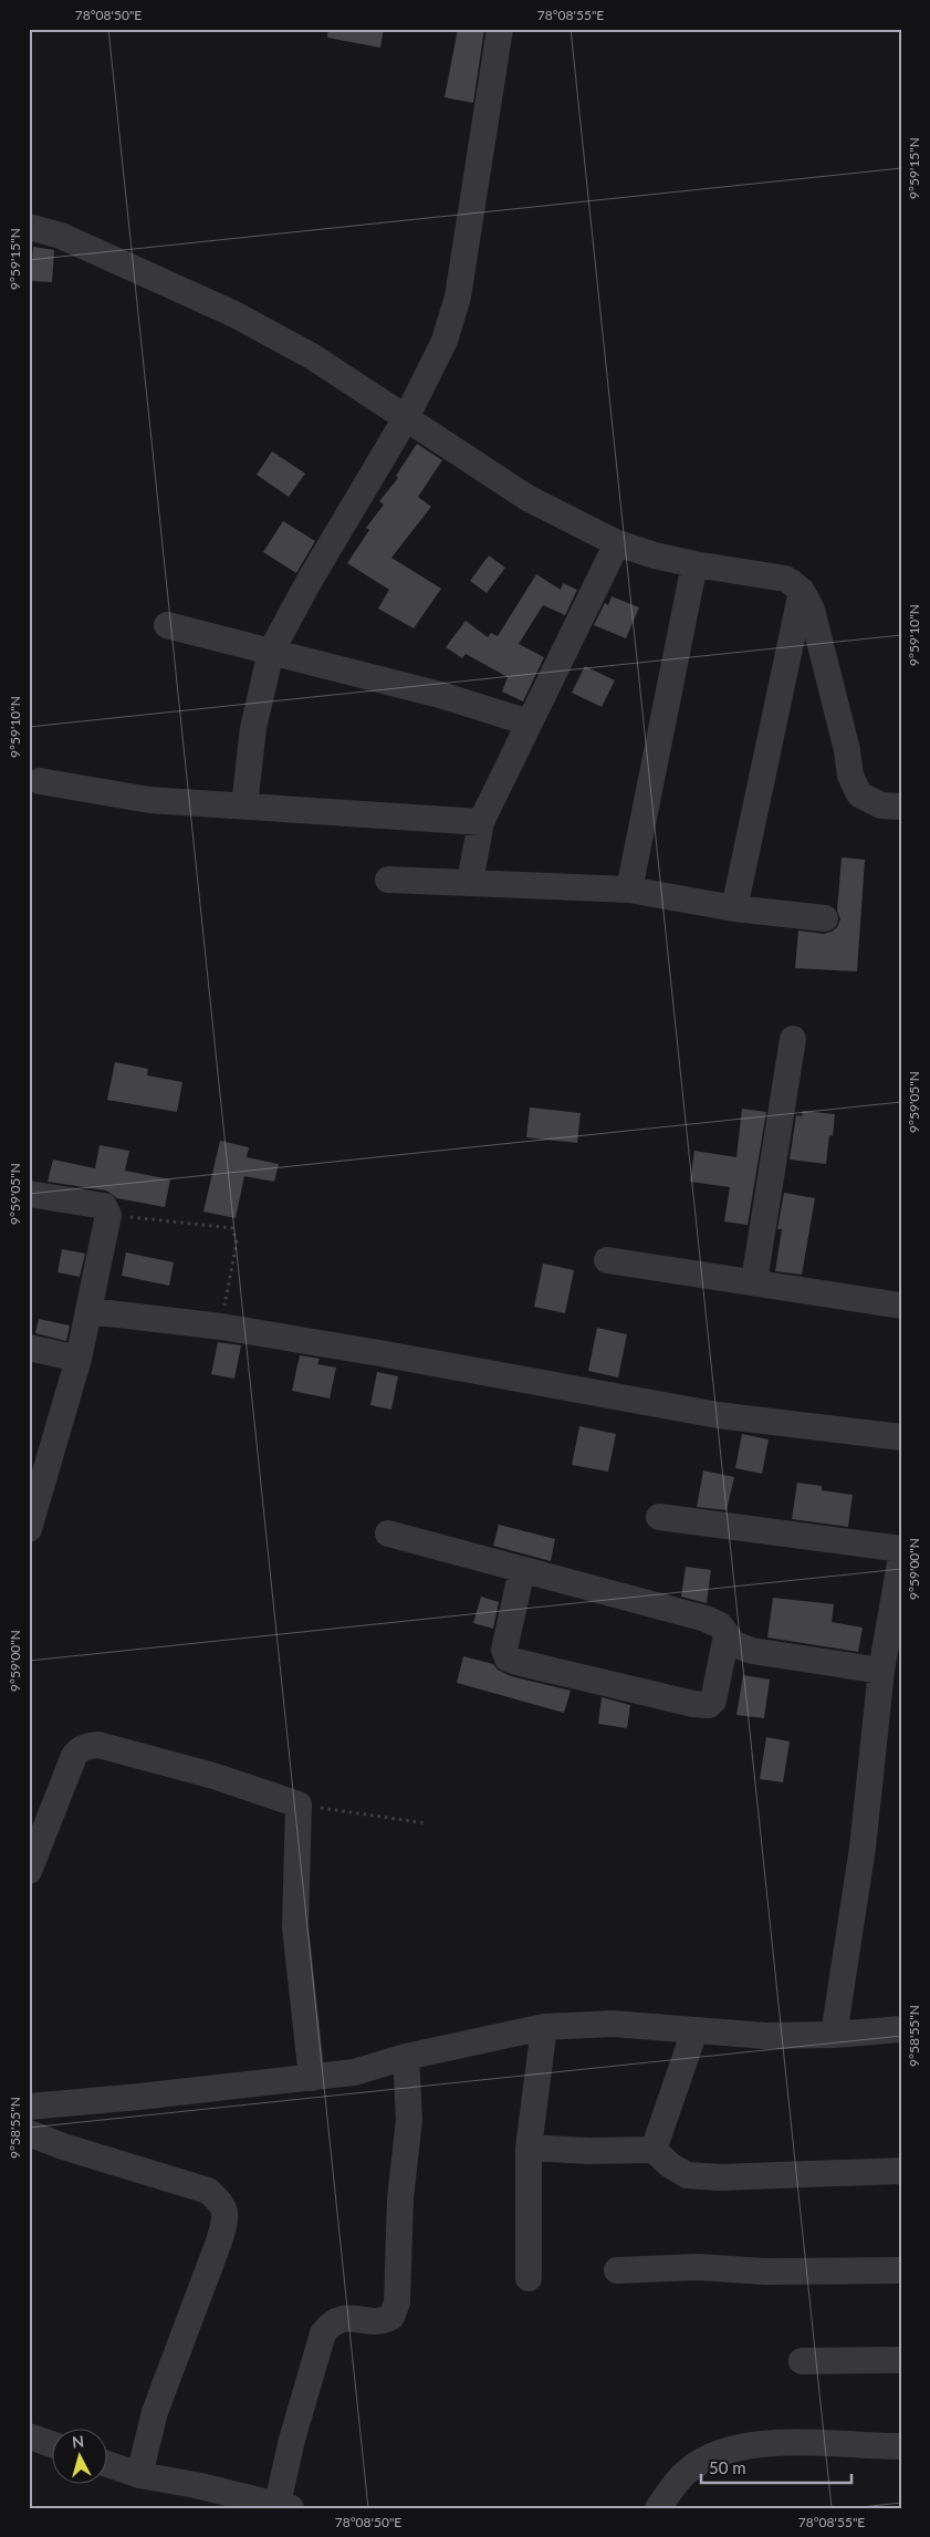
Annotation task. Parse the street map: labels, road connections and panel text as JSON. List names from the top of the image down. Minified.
{"scale_bar":"50 m","north":"top","coordinates":["78°08'50\"E","78°08'55\"E","9°59'15\"N","9°59'10\"N","9°59'05\"N","9°59'00\"N","9°58'55\"N"]}
